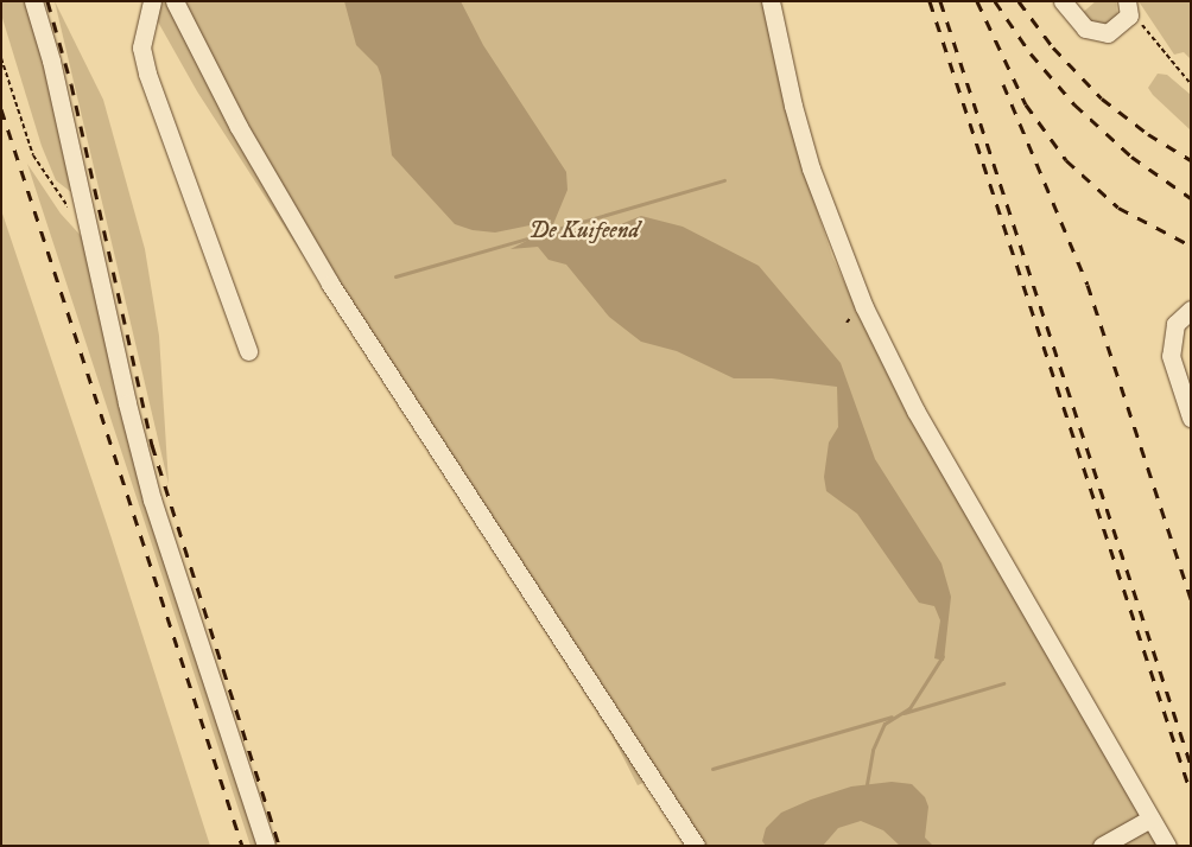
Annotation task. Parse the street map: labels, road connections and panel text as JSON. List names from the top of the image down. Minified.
{"parks":["De Kuifeend"]}
